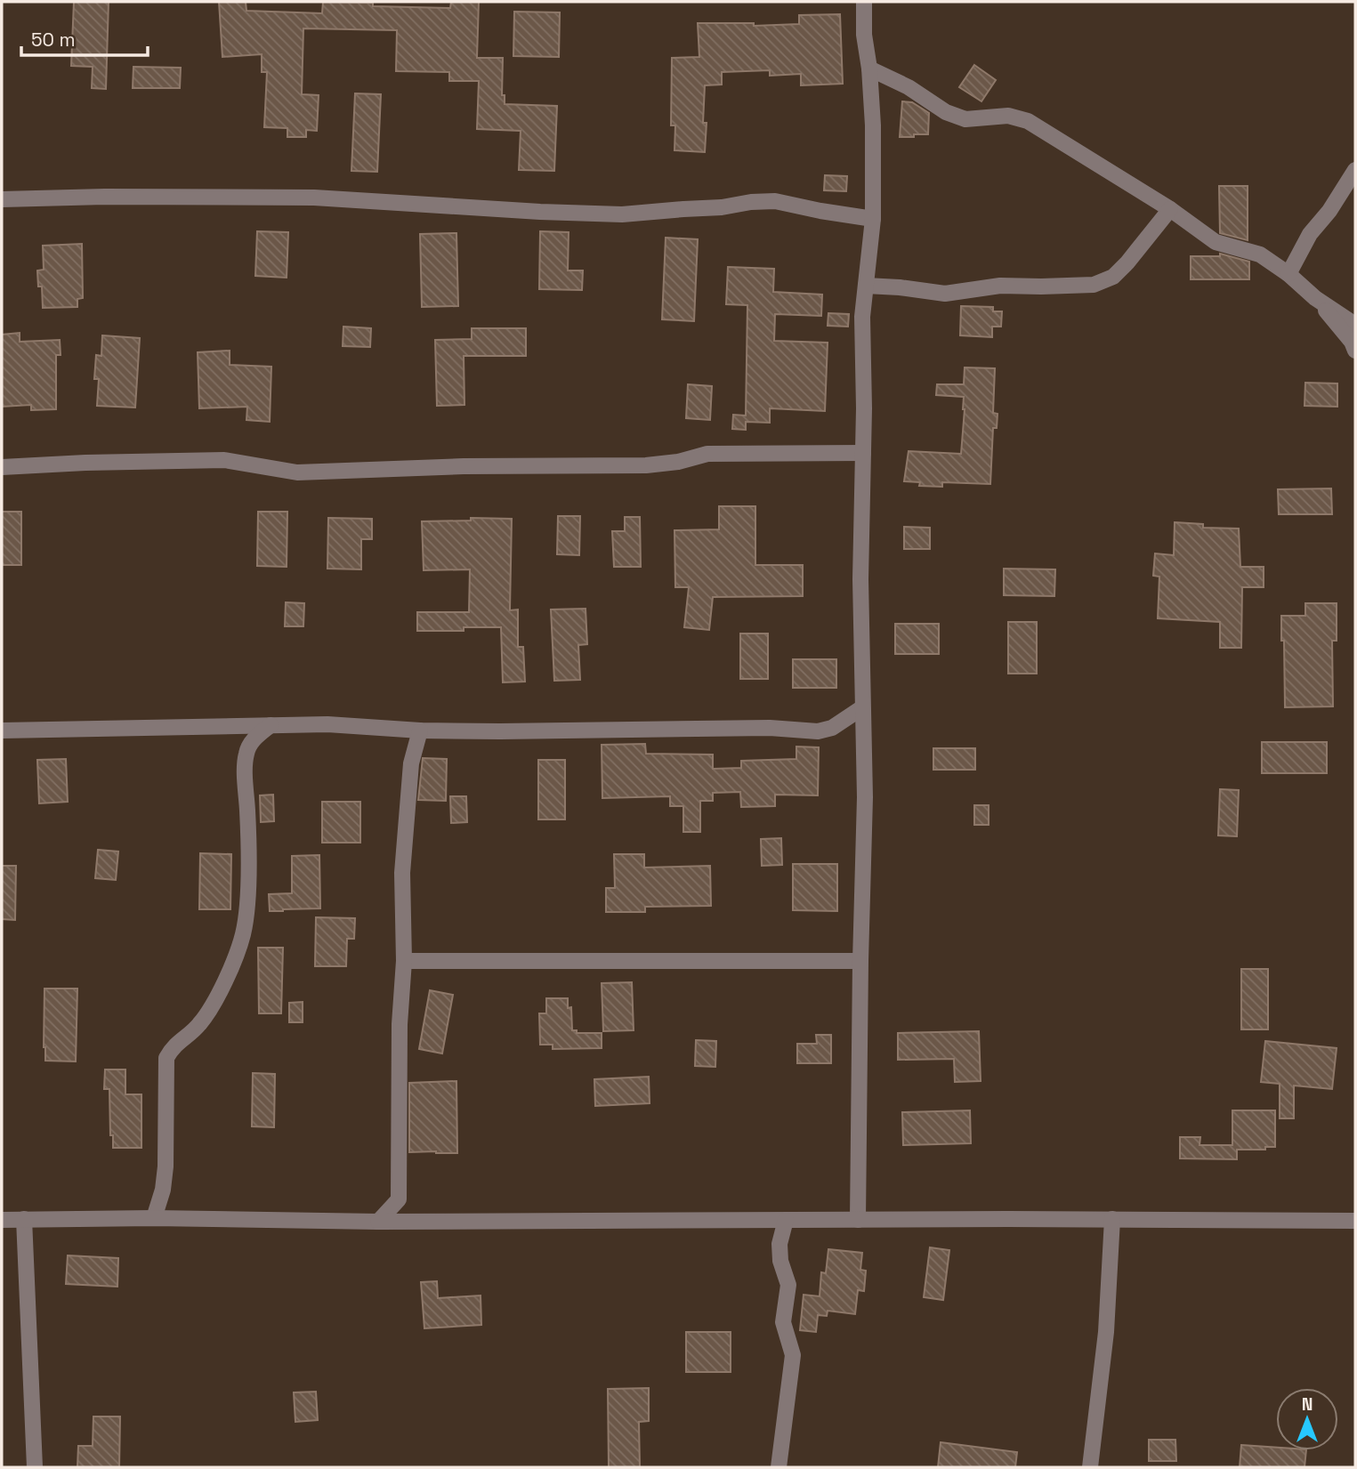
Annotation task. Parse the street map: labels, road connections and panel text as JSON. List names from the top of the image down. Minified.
{"scale_bar":"50 m","north":"top"}
